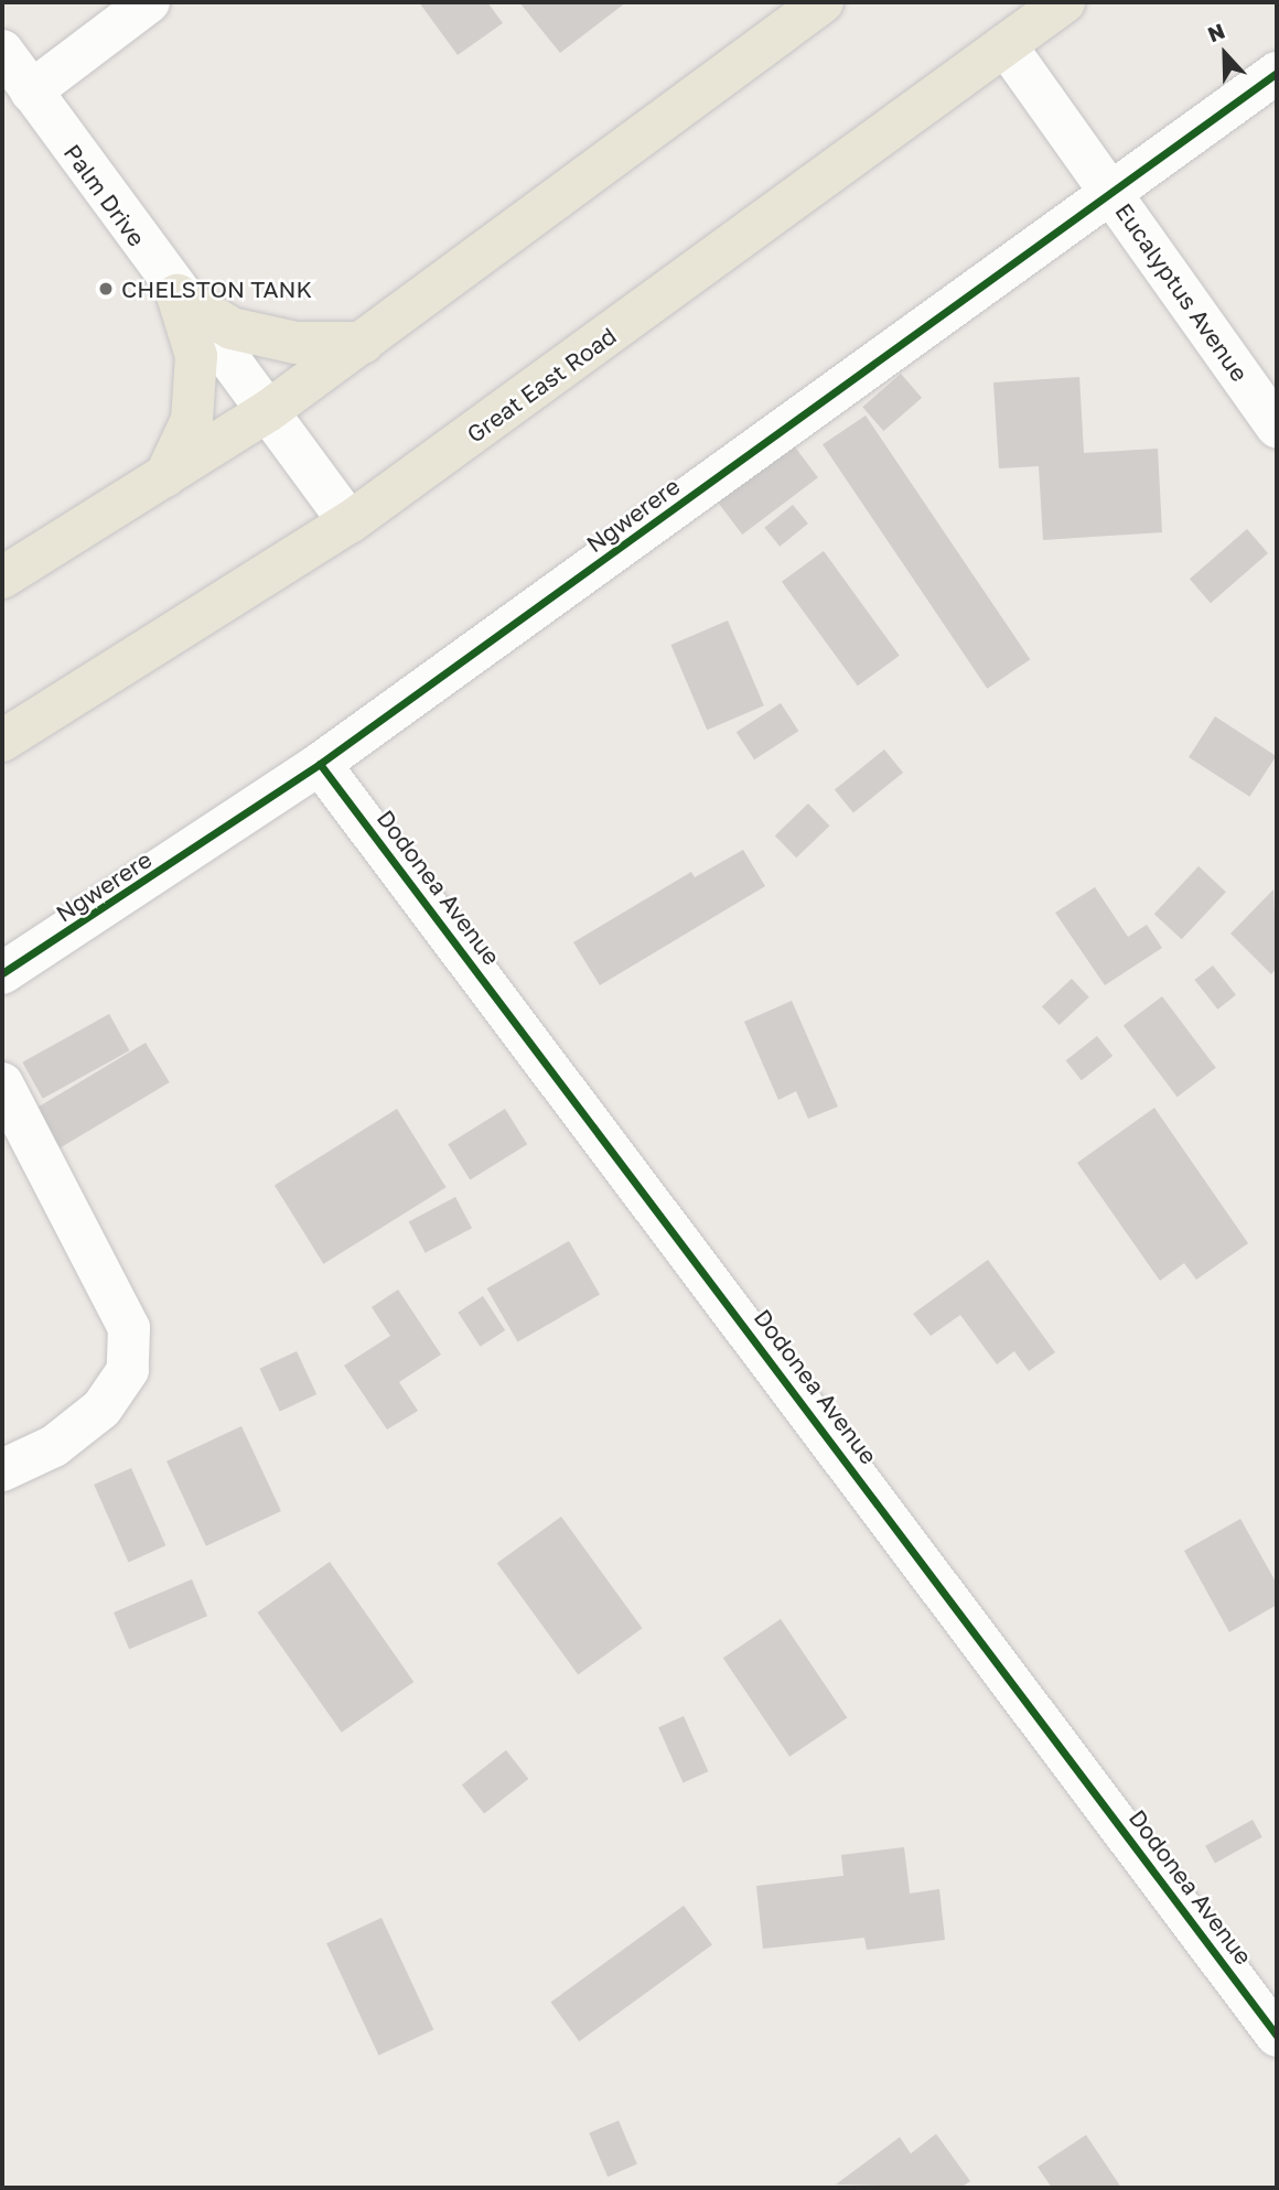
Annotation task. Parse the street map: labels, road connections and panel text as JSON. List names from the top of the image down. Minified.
{"streets":{"main road":["Great East Road"],"street":["Palm Drive","Eucalyptus Avenue","Ngwerere","Dodonea Avenue"]},"crossings":[["Palm Drive","Great East Road"],["Eucalyptus Avenue","Great East Road"],["Eucalyptus Avenue","Ngwerere"],["Ngwerere","Dodonea Avenue"]],"places":["CHELSTON TANK"],"north":"top"}
